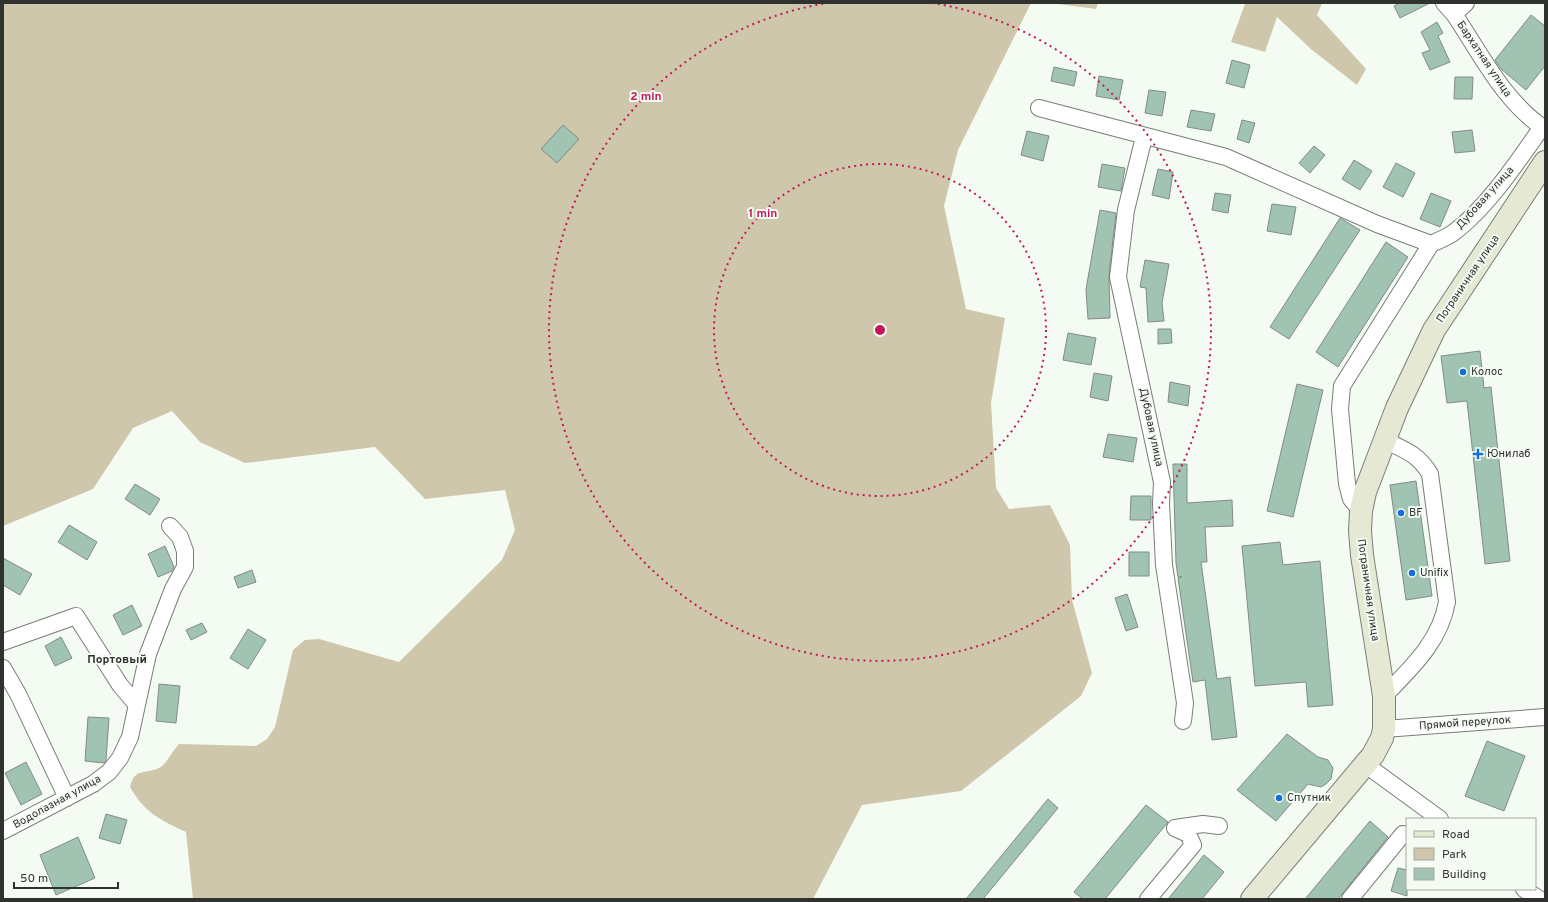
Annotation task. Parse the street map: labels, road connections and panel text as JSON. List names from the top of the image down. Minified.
{"streets":{"main road":["Пограничная улица"],"street":["Бархатная улица","Дубовая улица","Прямой переулок","Водолазная улица"]},"crossings":[["Бархатная улица","Дубовая улица"],["Пограничная улица","Прямой переулок"]],"districts":["Портовый"],"places":{"other":["Колос","BF","Unifix","Спутник"],"health":["Юнилаб"]},"legend":["Road","Park","Building"],"scale_bar":"50 m","rings":["2 min","1 min"]}
